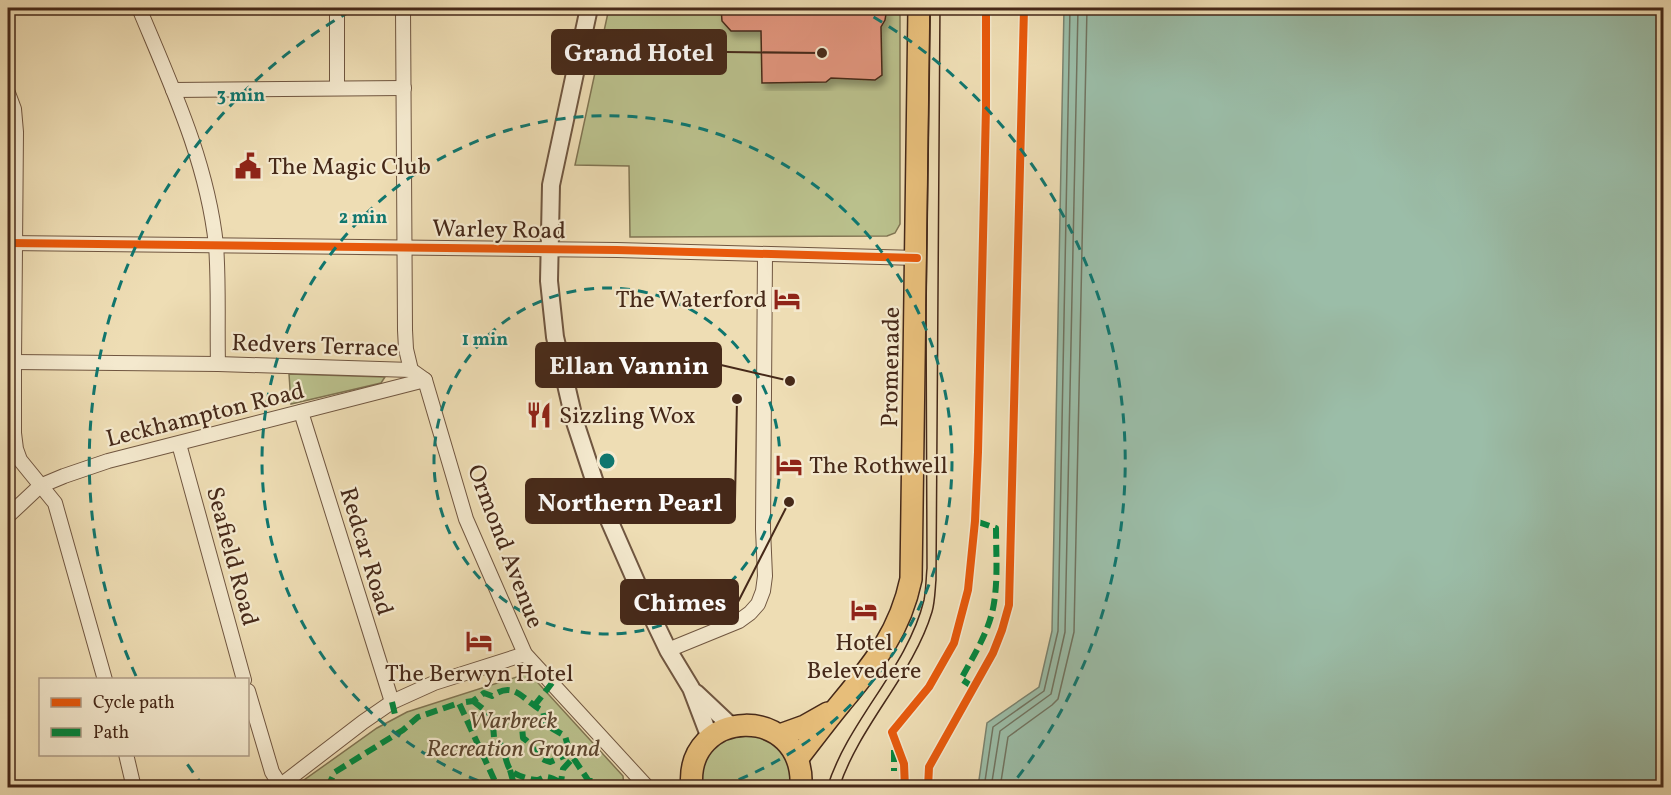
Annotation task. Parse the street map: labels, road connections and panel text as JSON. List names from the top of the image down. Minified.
{"streets":{"main road":["Promenade"],"street":["Warley Road","Redvers Terrace","Leckhampton Road","Ormond Avenue","Redcar Road","Seafield Road"]},"crossings":[["Warley Road","Promenade"],["Leckhampton Road","Ormond Avenue"],["Leckhampton Road","Redcar Road"],["Leckhampton Road","Seafield Road"]],"parks":["Warbreck Recreation Ground"],"places":{"other":["Grand Hotel","Ellan Vannin","Northern Pearl","Chimes"],"public building":["The Magic Club"],"hotel":["The Waterford","The Rothwell","Hotel Belevedere","The Berwyn Hotel"],"restaurant":["Sizzling Wox"]},"legend":["Cycle path","Path"],"rings":["3 min","2 min","1 min"]}
